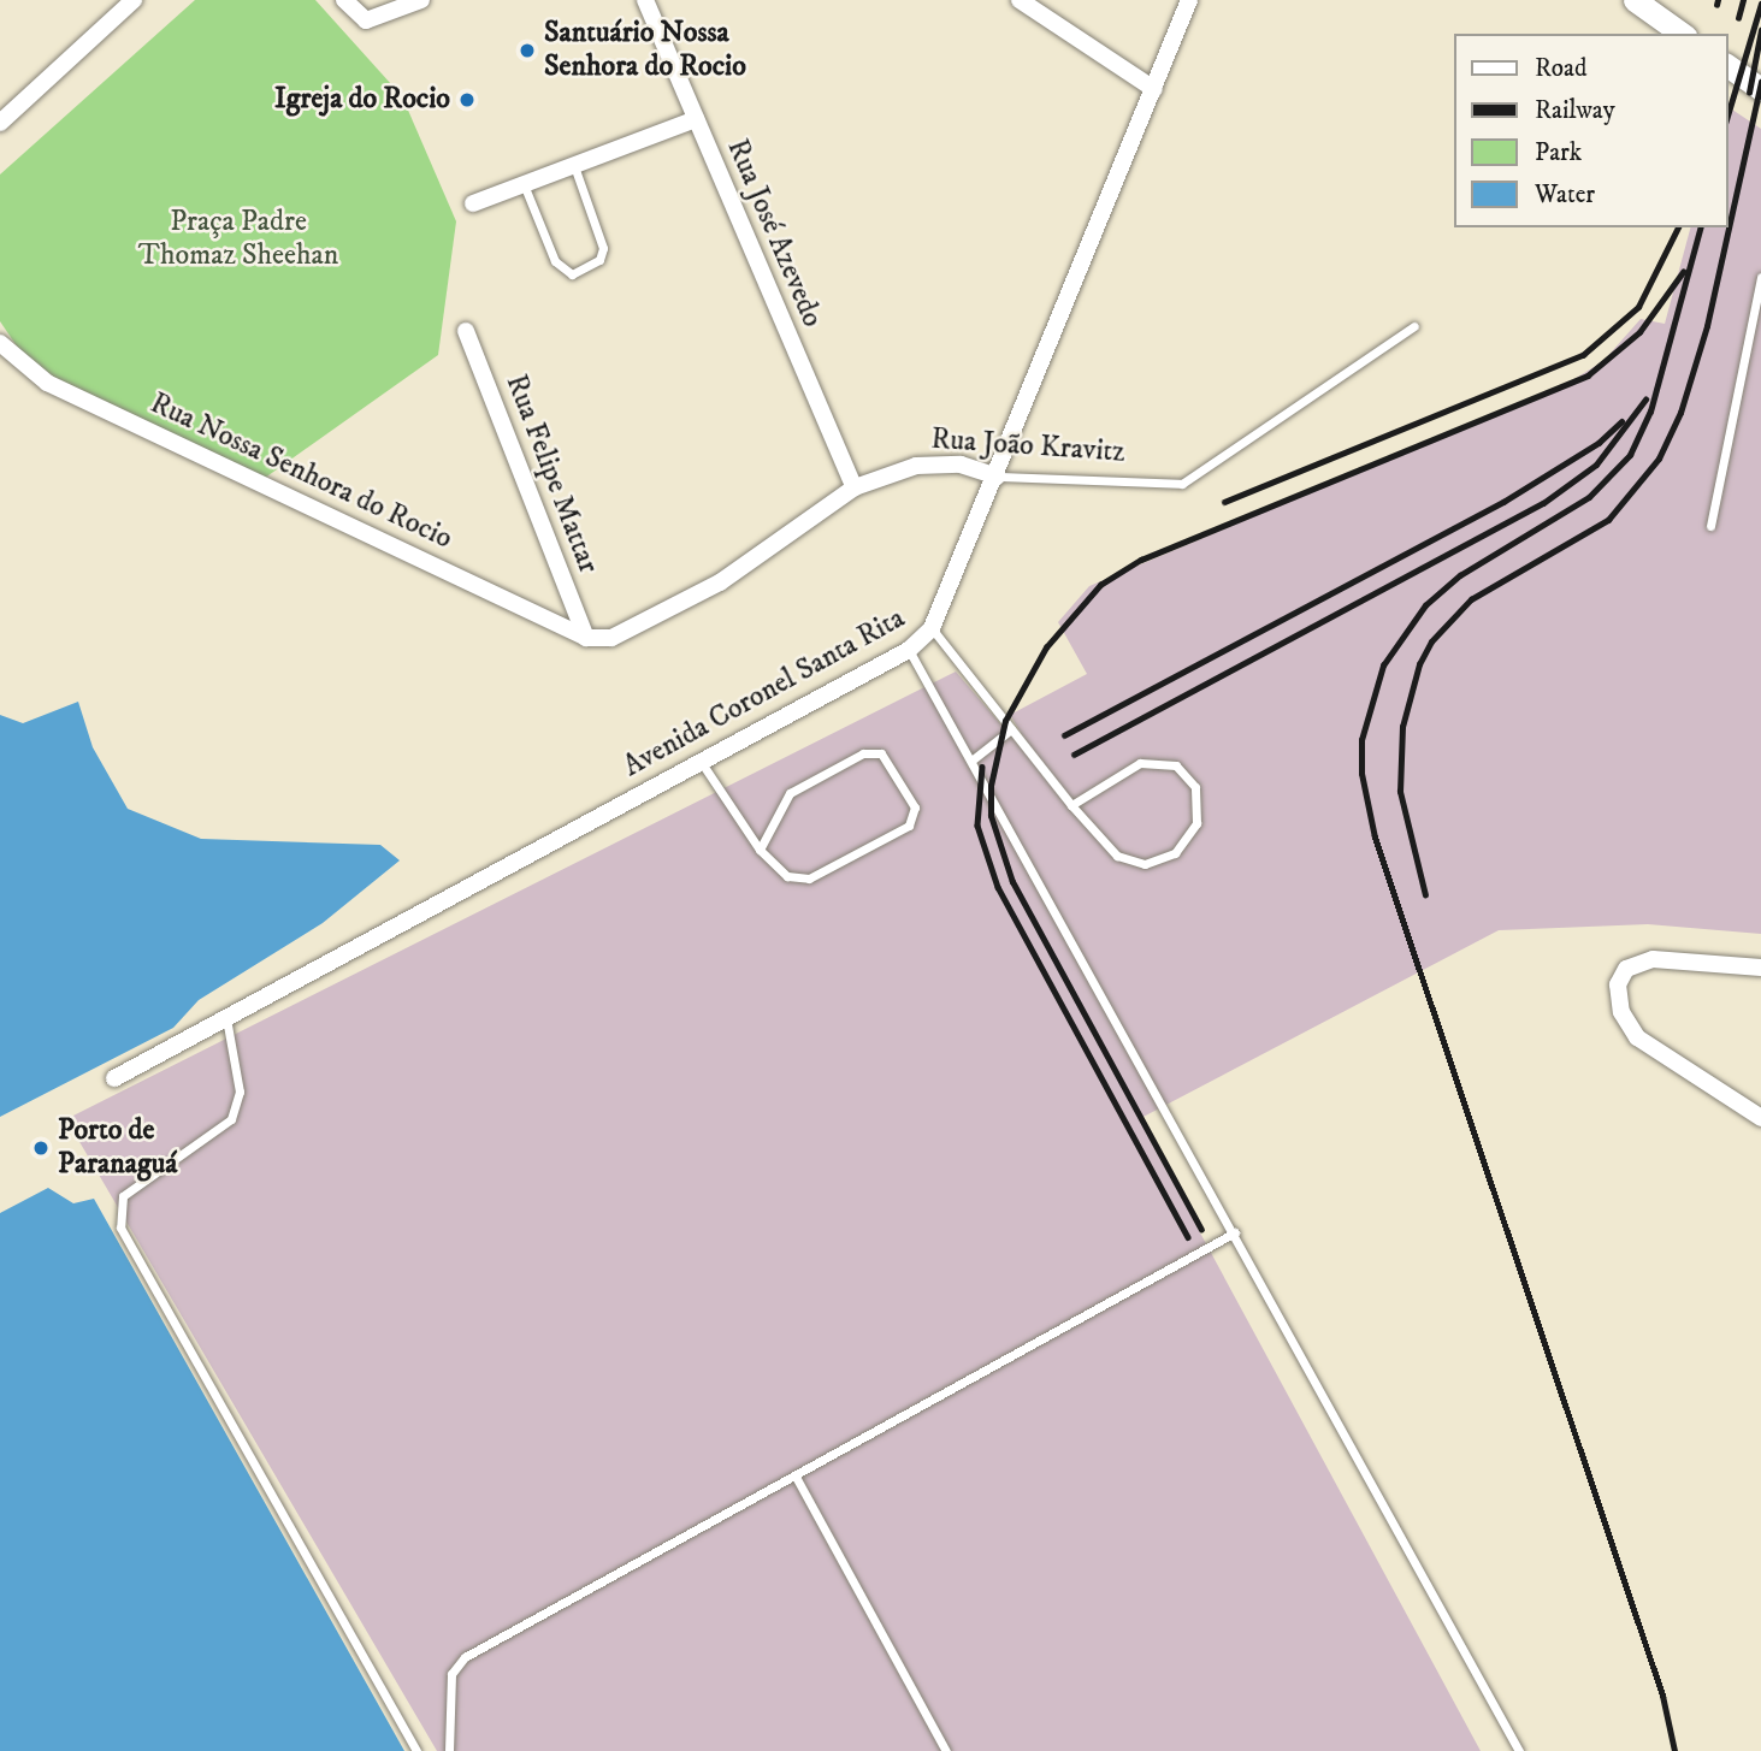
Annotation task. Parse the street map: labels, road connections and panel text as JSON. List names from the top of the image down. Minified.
{"streets":{"street":["Rua José Azevedo","Rua João Kravitz","Rua Nossa Senhora do Rocio","Rua Felipe Mattar","Avenida Coronel Santa Rita"]},"crossings":[["Rua José Azevedo","Rua João Kravitz"],["Rua João Kravitz","Rua Nossa Senhora do Rocio"],["Rua João Kravitz","Rua Felipe Mattar"],["Rua João Kravitz","Avenida Coronel Santa Rita"],["Rua Nossa Senhora do Rocio","Rua Felipe Mattar"]],"parks":["Praça Padre Thomaz Sheehan"],"places":["Santuário Nossa Senhora do Rocio","Igreja do Rocio","Porto de Paranaguá"],"legend":["Road","Railway","Park","Water"]}
